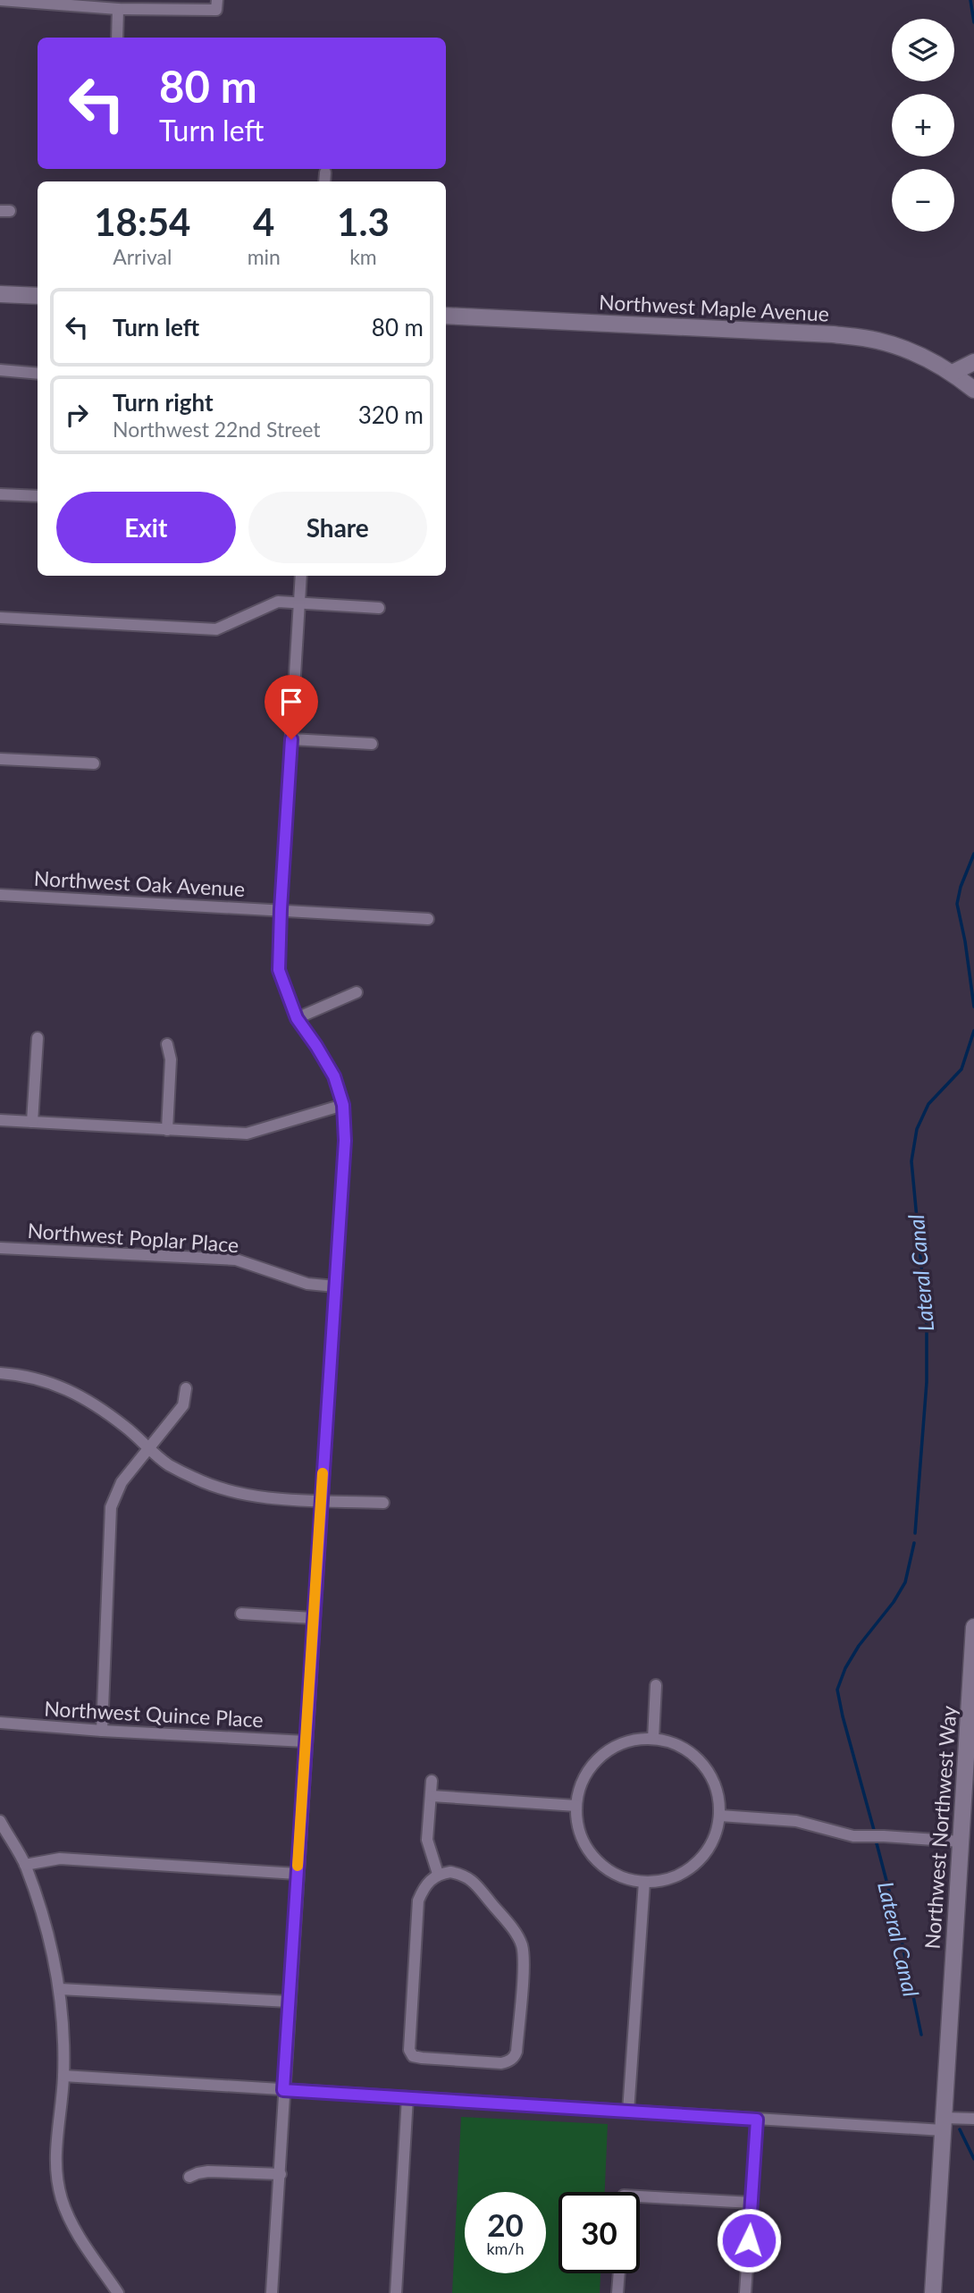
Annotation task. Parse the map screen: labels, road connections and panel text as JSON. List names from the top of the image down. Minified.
{"streets":{"street":["Northwest Maple Avenue","Northwest Oak Avenue","Northwest Poplar Place","Northwest Quince Place","Northwest Northwest Way"]},"water":["Lateral Canal"],"page":{"map_buttons":["+","−"],"turn":["80 m","Turn left"],"eta":["18:54","Arrival","4","min","1.3","km"],"list":[{"name":"Turn left","value":"80 m"},{"name":"Turn right","note":"Northwest 22nd Street","value":"320 m"}],"buttons":["Exit","Share"],"speed":"20 km/h","limit":"30"}}
